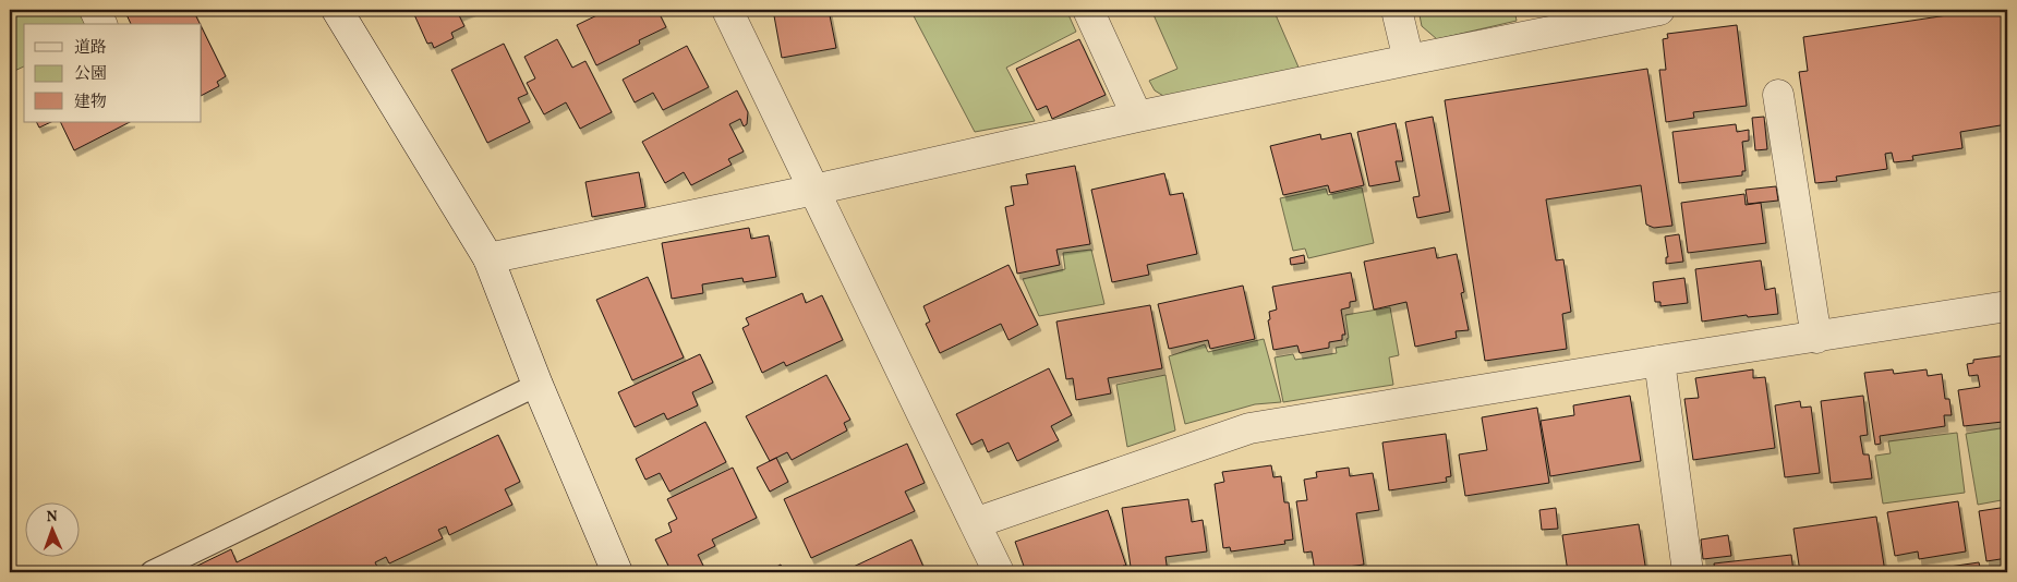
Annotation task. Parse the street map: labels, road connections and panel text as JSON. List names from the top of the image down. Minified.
{"legend":["道路","公園","建物"],"north":"top"}
